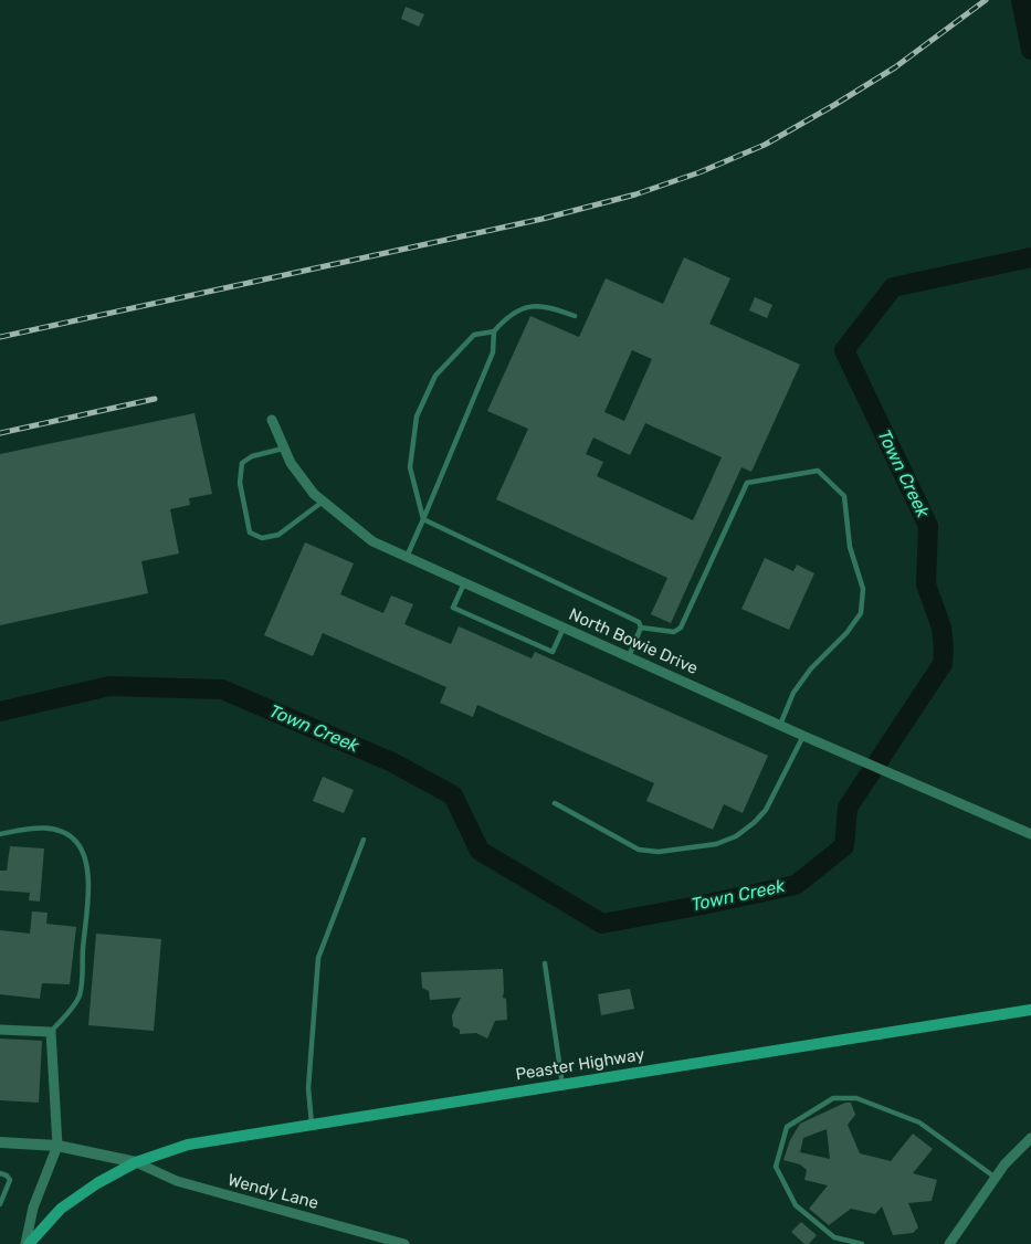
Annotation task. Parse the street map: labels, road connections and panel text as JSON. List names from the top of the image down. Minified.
{"streets":{"main road":["Peaster Highway"],"street":["North Bowie Drive","Wendy Lane"]},"crossings":[["Peaster Highway","Wendy Lane"]],"water":["Town Creek"]}
